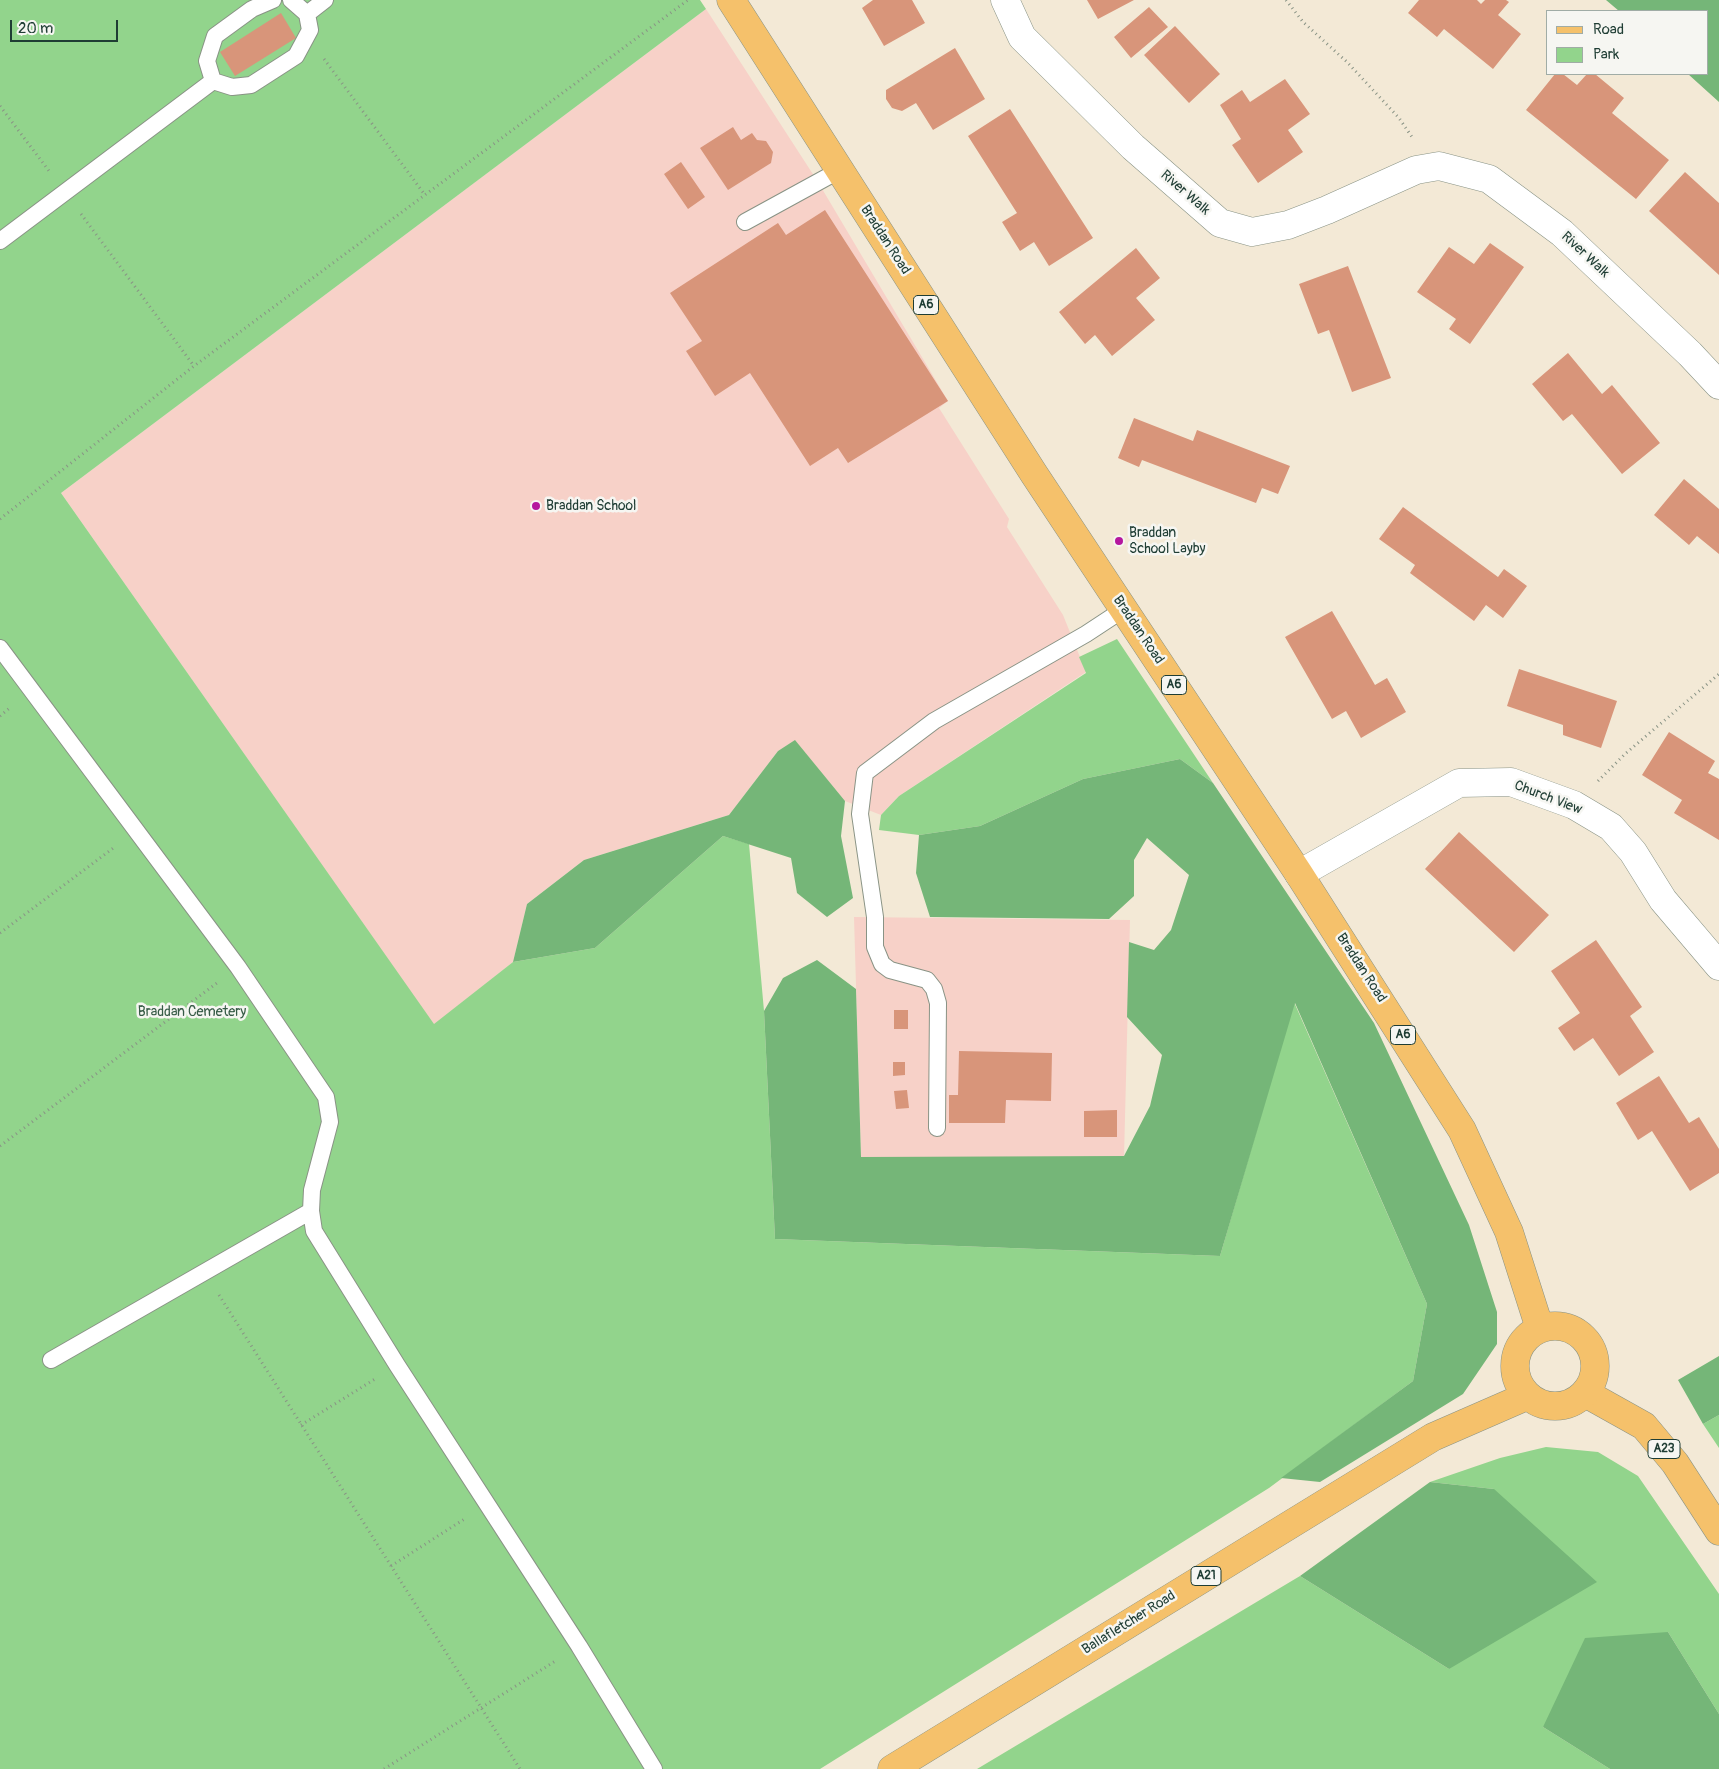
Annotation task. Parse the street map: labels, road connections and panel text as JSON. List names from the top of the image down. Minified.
{"streets":{"main road":["Braddan Road","A6","A23","A21","Ballafletcher Road"],"street":["River Walk","Church View"]},"crossings":[["Braddan Road","Church View"],["Braddan Road","A23"],["Braddan Road","Ballafletcher Road"],["A23","Ballafletcher Road"]],"parks":["Braddan Cemetery"],"places":["Braddan School","Braddan School Layby"],"legend":["Road","Park"],"scale_bar":"20 m"}
